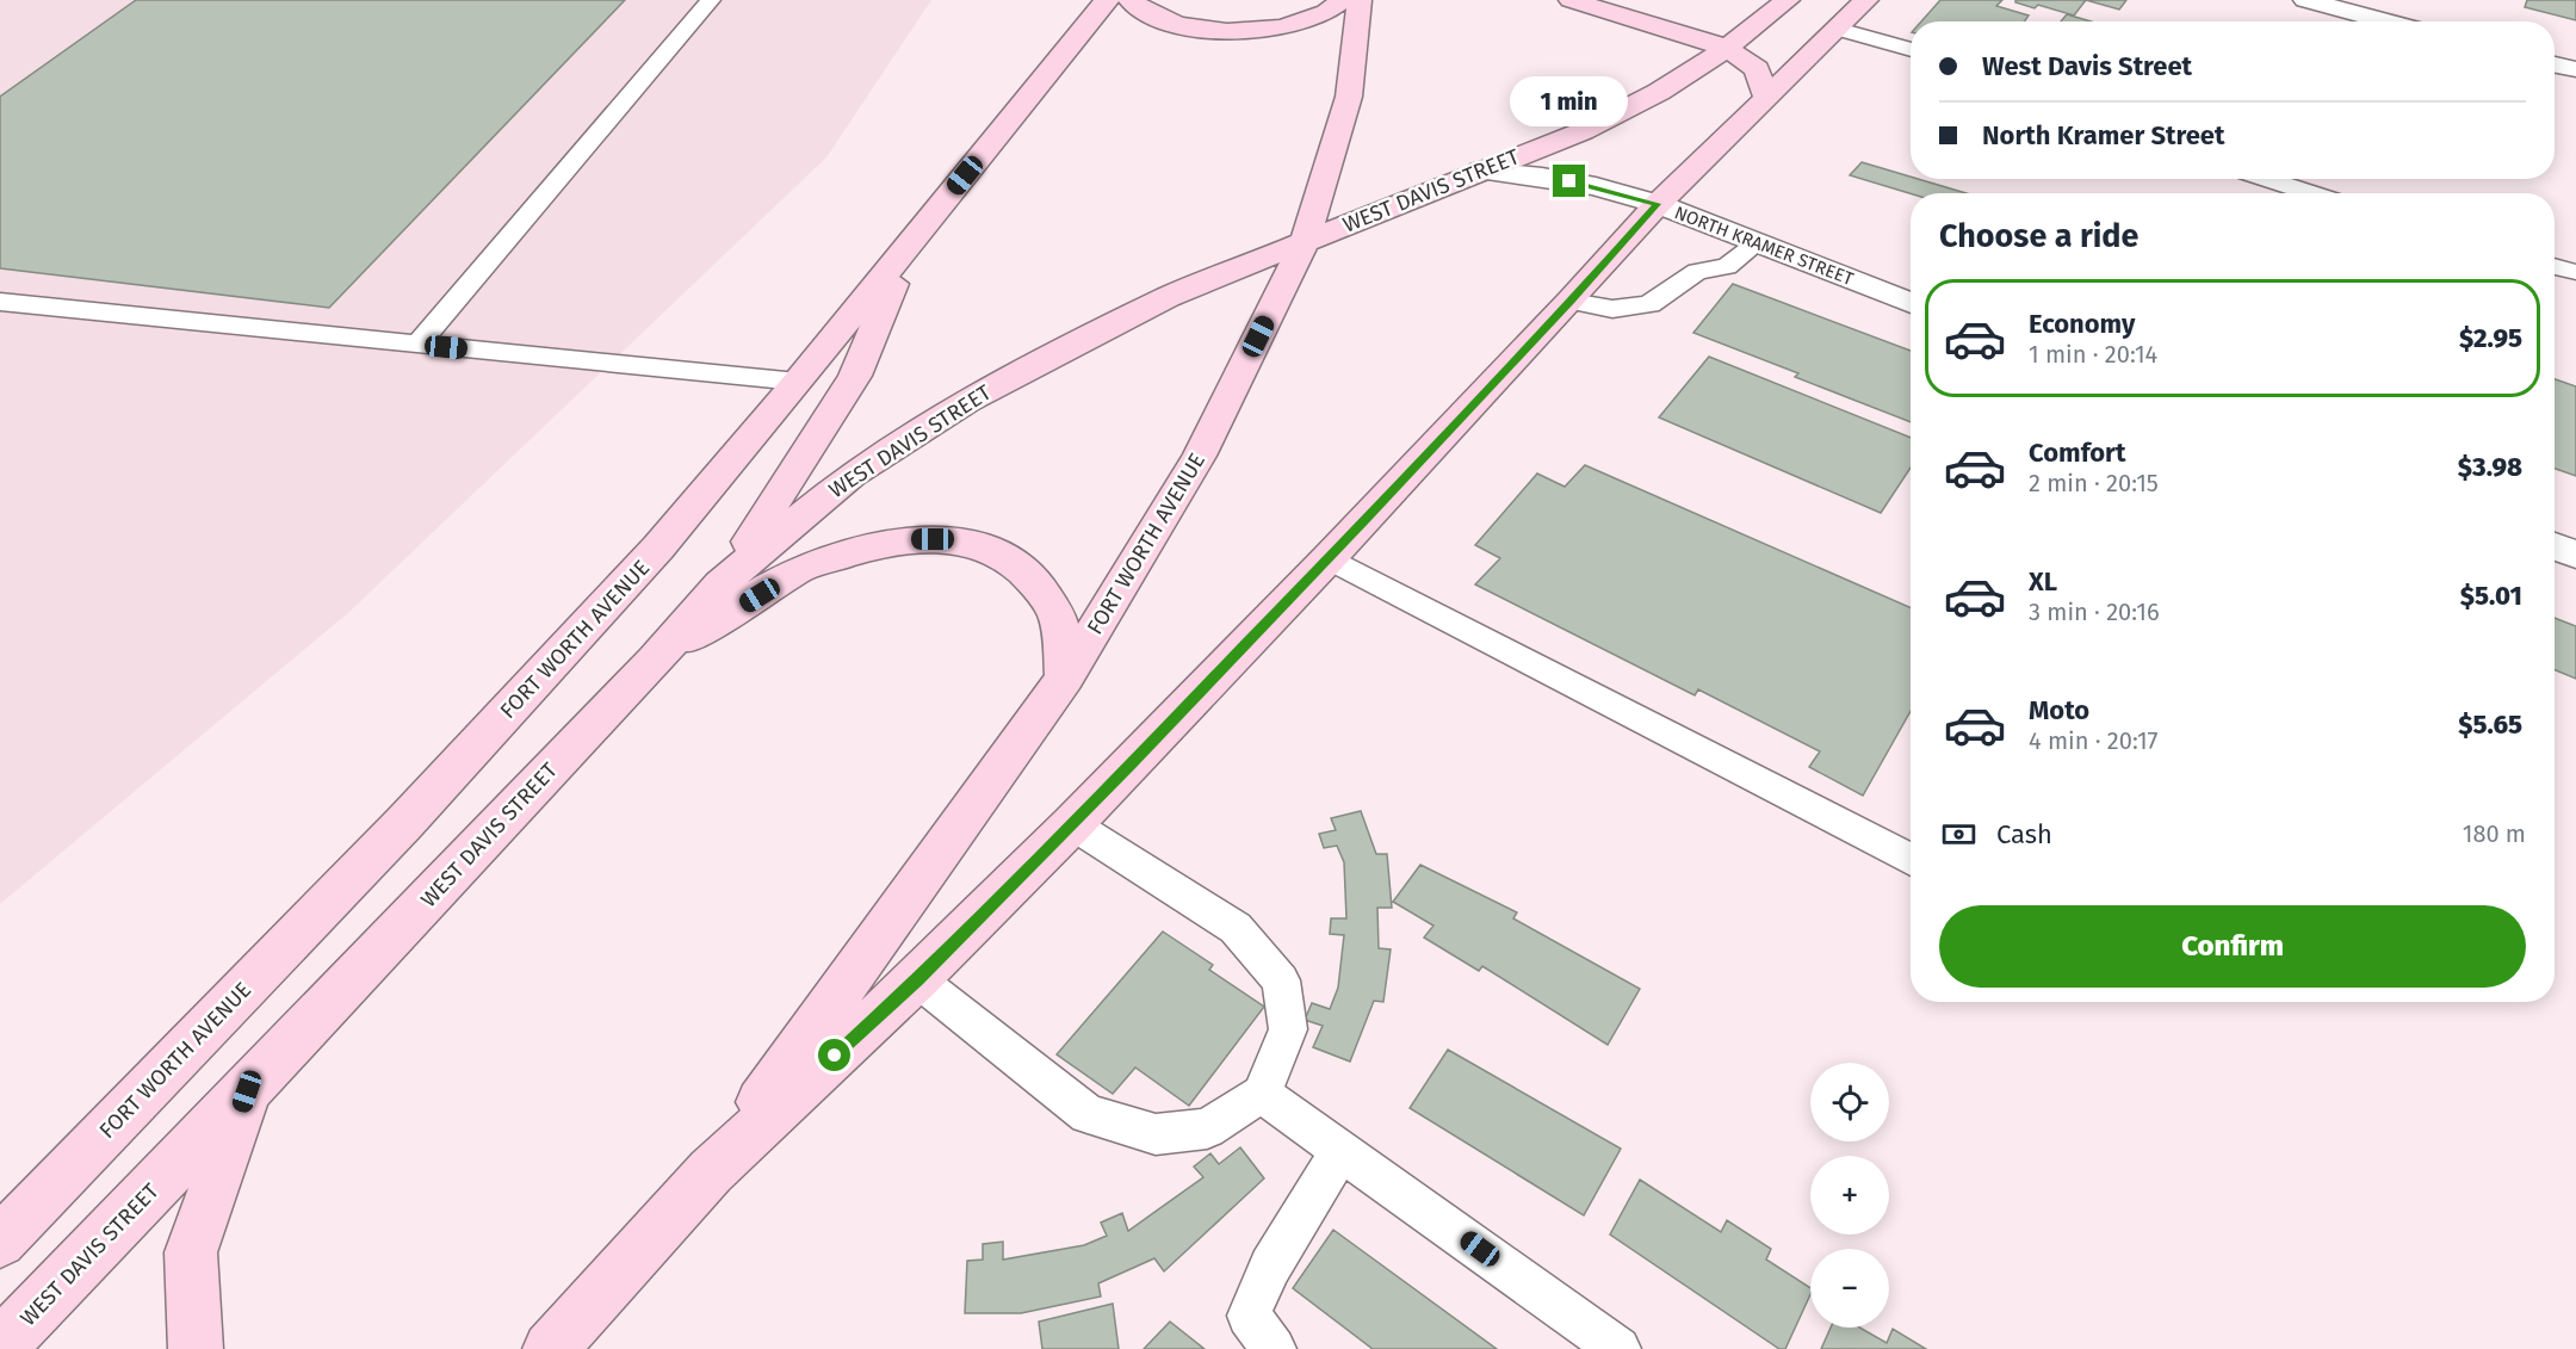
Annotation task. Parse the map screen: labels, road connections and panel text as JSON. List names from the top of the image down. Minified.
{"streets":{"main road":["WEST DAVIS STREET","FORT WORTH AVENUE"],"street":["NORTH KRAMER STREET"]},"crossings":[["WEST DAVIS STREET","NORTH KRAMER STREET"],["WEST DAVIS STREET","FORT WORTH AVENUE"]],"page":{"banner":["West Davis Street","North Kramer Street"],"bubble":"1 min","heading":"Choose a ride","list":[{"name":"Economy","note":"1 min · 20:14","value":"$2.95"},{"name":"Comfort","note":"2 min · 20:15","value":"$3.98"},{"name":"XL","note":"3 min · 20:16","value":"$5.01"},{"name":"Moto","note":"4 min · 20:17","value":"$5.65"}],"pay":["Cash","180 m"],"buttons":"Confirm","map_buttons":["+","−"]}}
